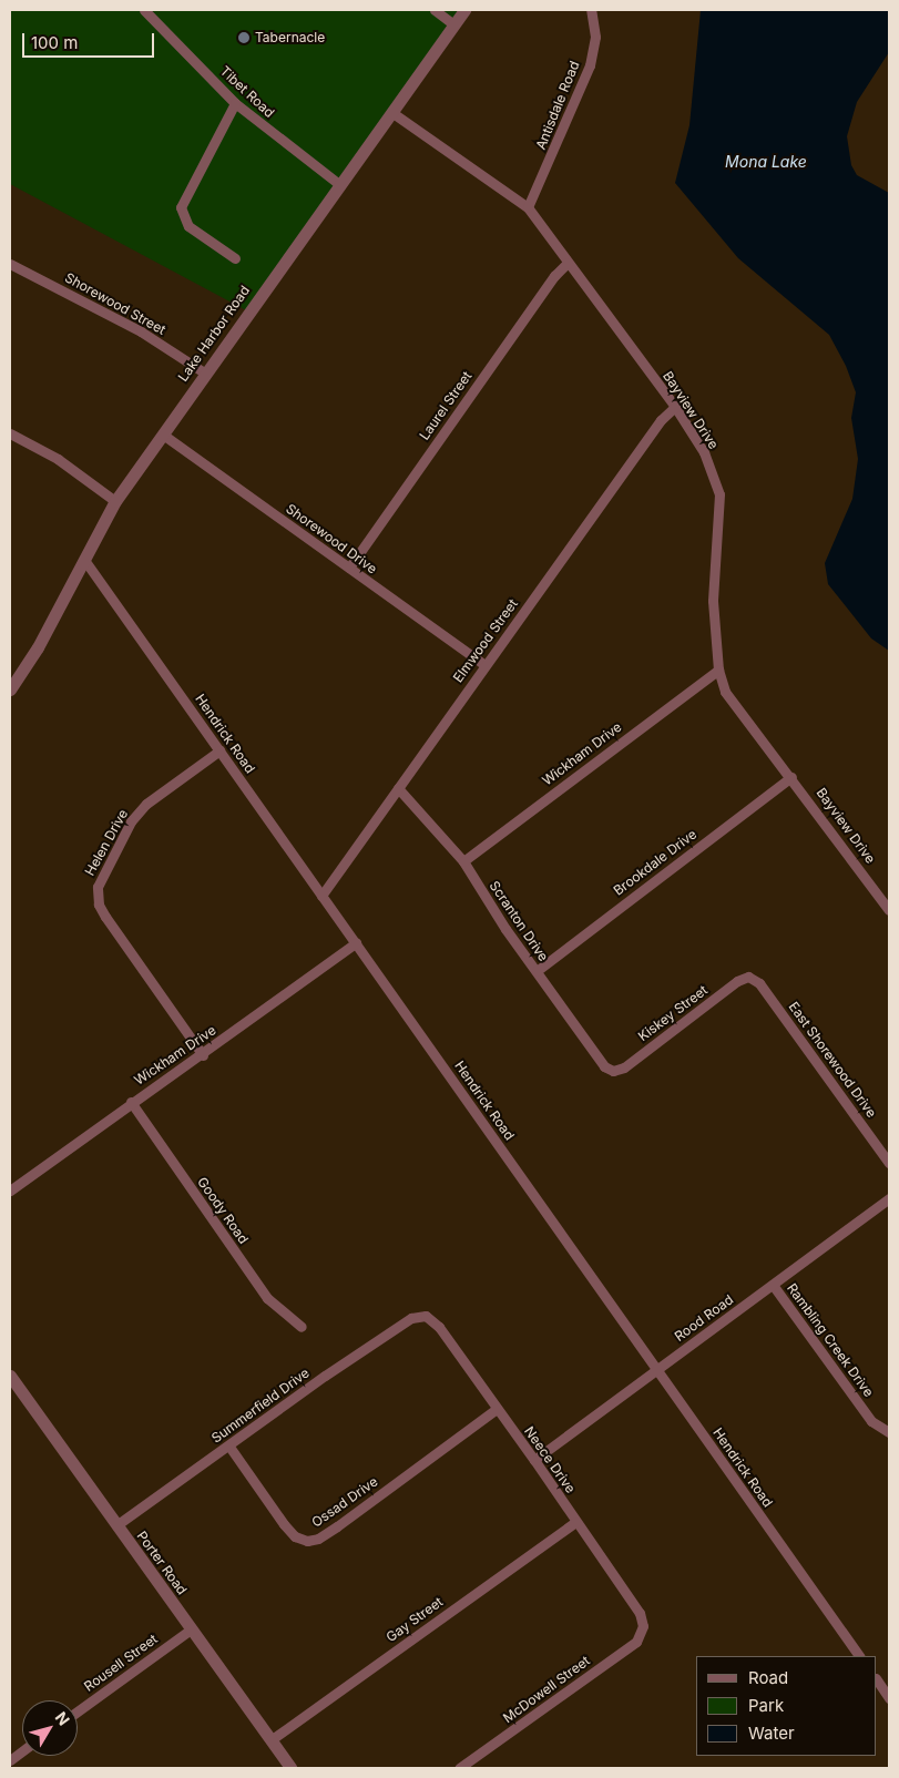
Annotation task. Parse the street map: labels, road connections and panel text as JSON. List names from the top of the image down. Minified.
{"streets":{"street":["Tibet Road","Antisdale Road","Shorewood Street","Lake Harbor Road","Laurel Street","Bayview Drive","Shorewood Drive","Elmwood Street","Hendrick Road","Wickham Drive","Helen Drive","Brookdale Drive","Scranton Drive","Kiskey Street","East Shorewood Drive","Goody Road","Rood Road","Rambling Creek Drive","Summerfield Drive","Neece Drive","Ossad Drive","Porter Road","Gay Street","Rousell Street","McDowell Street"]},"crossings":[["Tibet Road","Lake Harbor Road"],["Antisdale Road","Bayview Drive"],["Shorewood Street","Lake Harbor Road"],["Lake Harbor Road","Bayview Drive"],["Lake Harbor Road","Shorewood Drive"],["Lake Harbor Road","Hendrick Road"],["Laurel Street","Bayview Drive"],["Laurel Street","Shorewood Drive"],["Bayview Drive","Elmwood Street"],["Bayview Drive","Wickham Drive"],["Bayview Drive","Brookdale Drive"],["Shorewood Drive","Elmwood Street"],["Elmwood Street","Hendrick Road"],["Elmwood Street","Scranton Drive"],["Hendrick Road","Wickham Drive"],["Hendrick Road","Helen Drive"],["Hendrick Road","Rood Road"],["Wickham Drive","Helen Drive"],["Wickham Drive","Scranton Drive"],["Wickham Drive","Goody Road"],["Brookdale Drive","Scranton Drive"],["Scranton Drive","Kiskey Street"],["Kiskey Street","East Shorewood Drive"],["Rood Road","Rambling Creek Drive"],["Rood Road","Neece Drive"],["Summerfield Drive","Neece Drive"],["Summerfield Drive","Ossad Drive"],["Summerfield Drive","Porter Road"],["Neece Drive","Ossad Drive"],["Neece Drive","Gay Street"],["Neece Drive","McDowell Street"],["Porter Road","Gay Street"],["Porter Road","Rousell Street"]],"water":["Mona Lake"],"places":["Tabernacle"],"legend":["Road","Park","Water"],"scale_bar":"100 m","north":"top right"}
